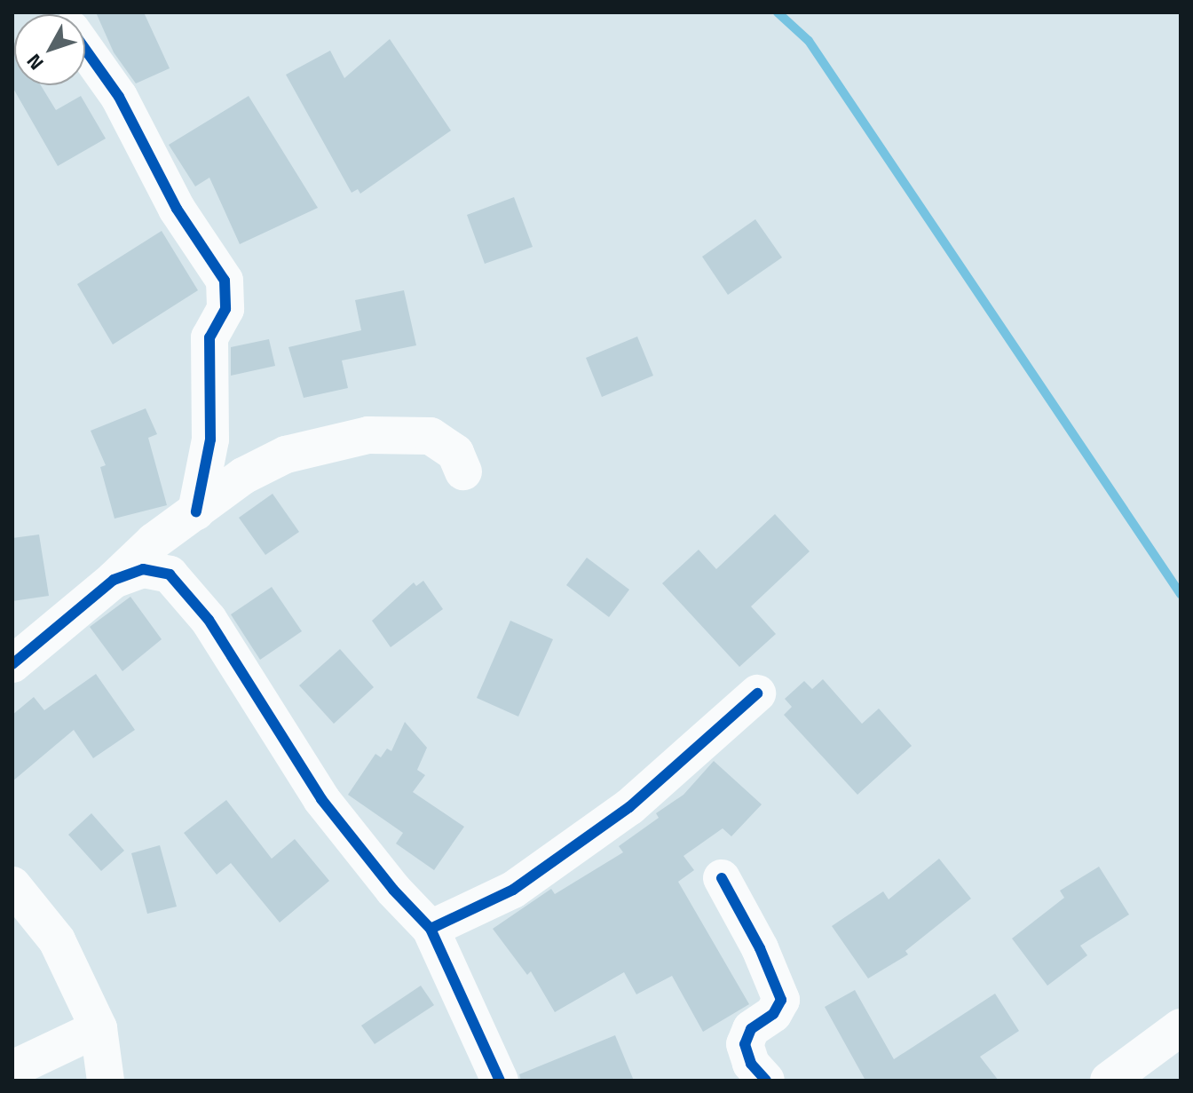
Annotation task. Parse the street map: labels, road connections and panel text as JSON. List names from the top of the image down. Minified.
{"north":"bottom left"}
